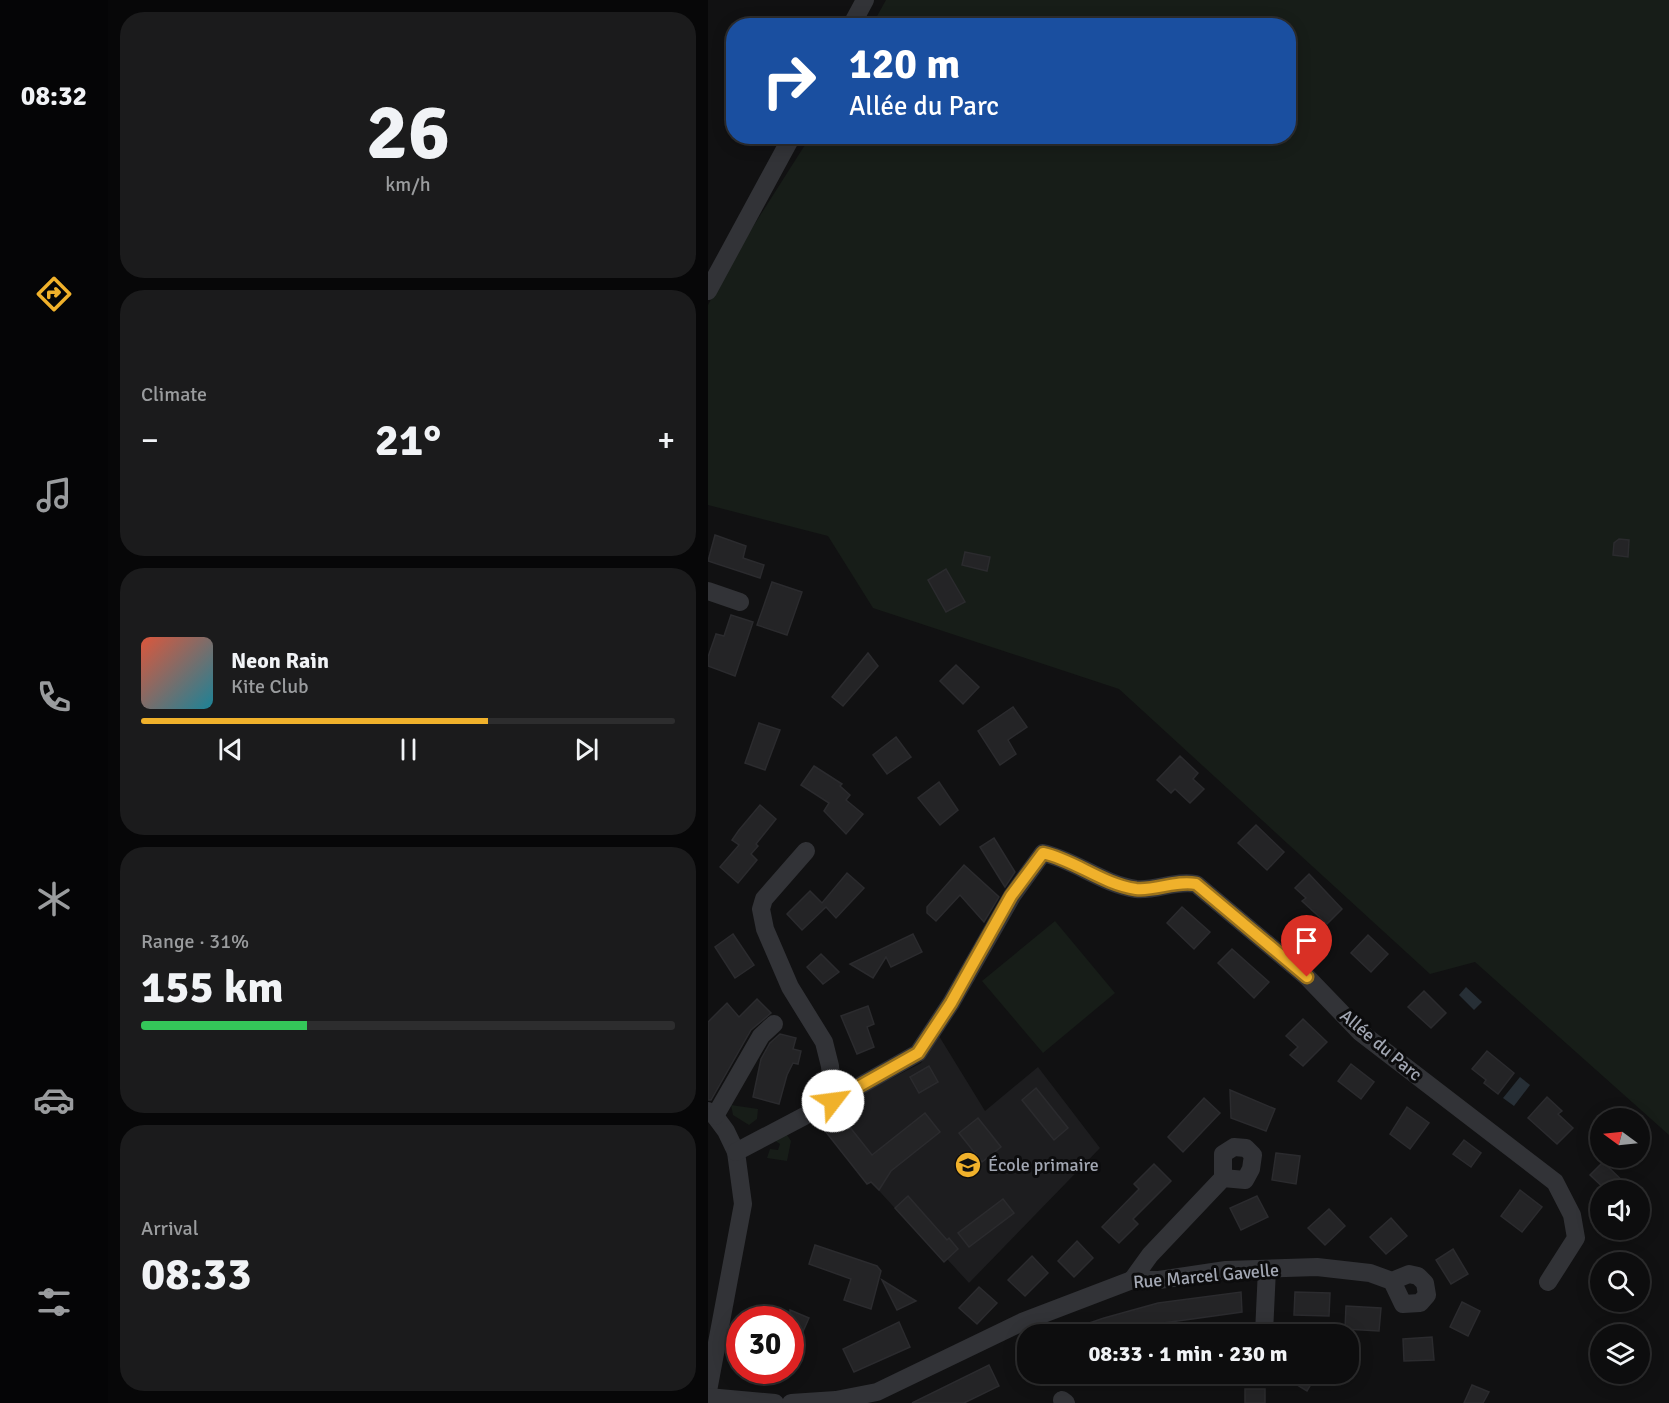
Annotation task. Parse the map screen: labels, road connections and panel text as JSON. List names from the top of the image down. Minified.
{"streets":{"street":["Allée du Parc","Rue Marcel Gavelle"]},"places":{"school or university":["École primaire"]},"north":"left","page":{"tabs":"08:32","tile":[["26","km/h"],"Climate",["Range · 31%","155 km"],["Arrival","08:33"]],"turn":["120 m","Allée du Parc"],"heat":["−","21°","+"],"song":["Neon Rain","Kite Club"],"limit":"30","trip":"08:33 · 1 min · 230 m"}}
